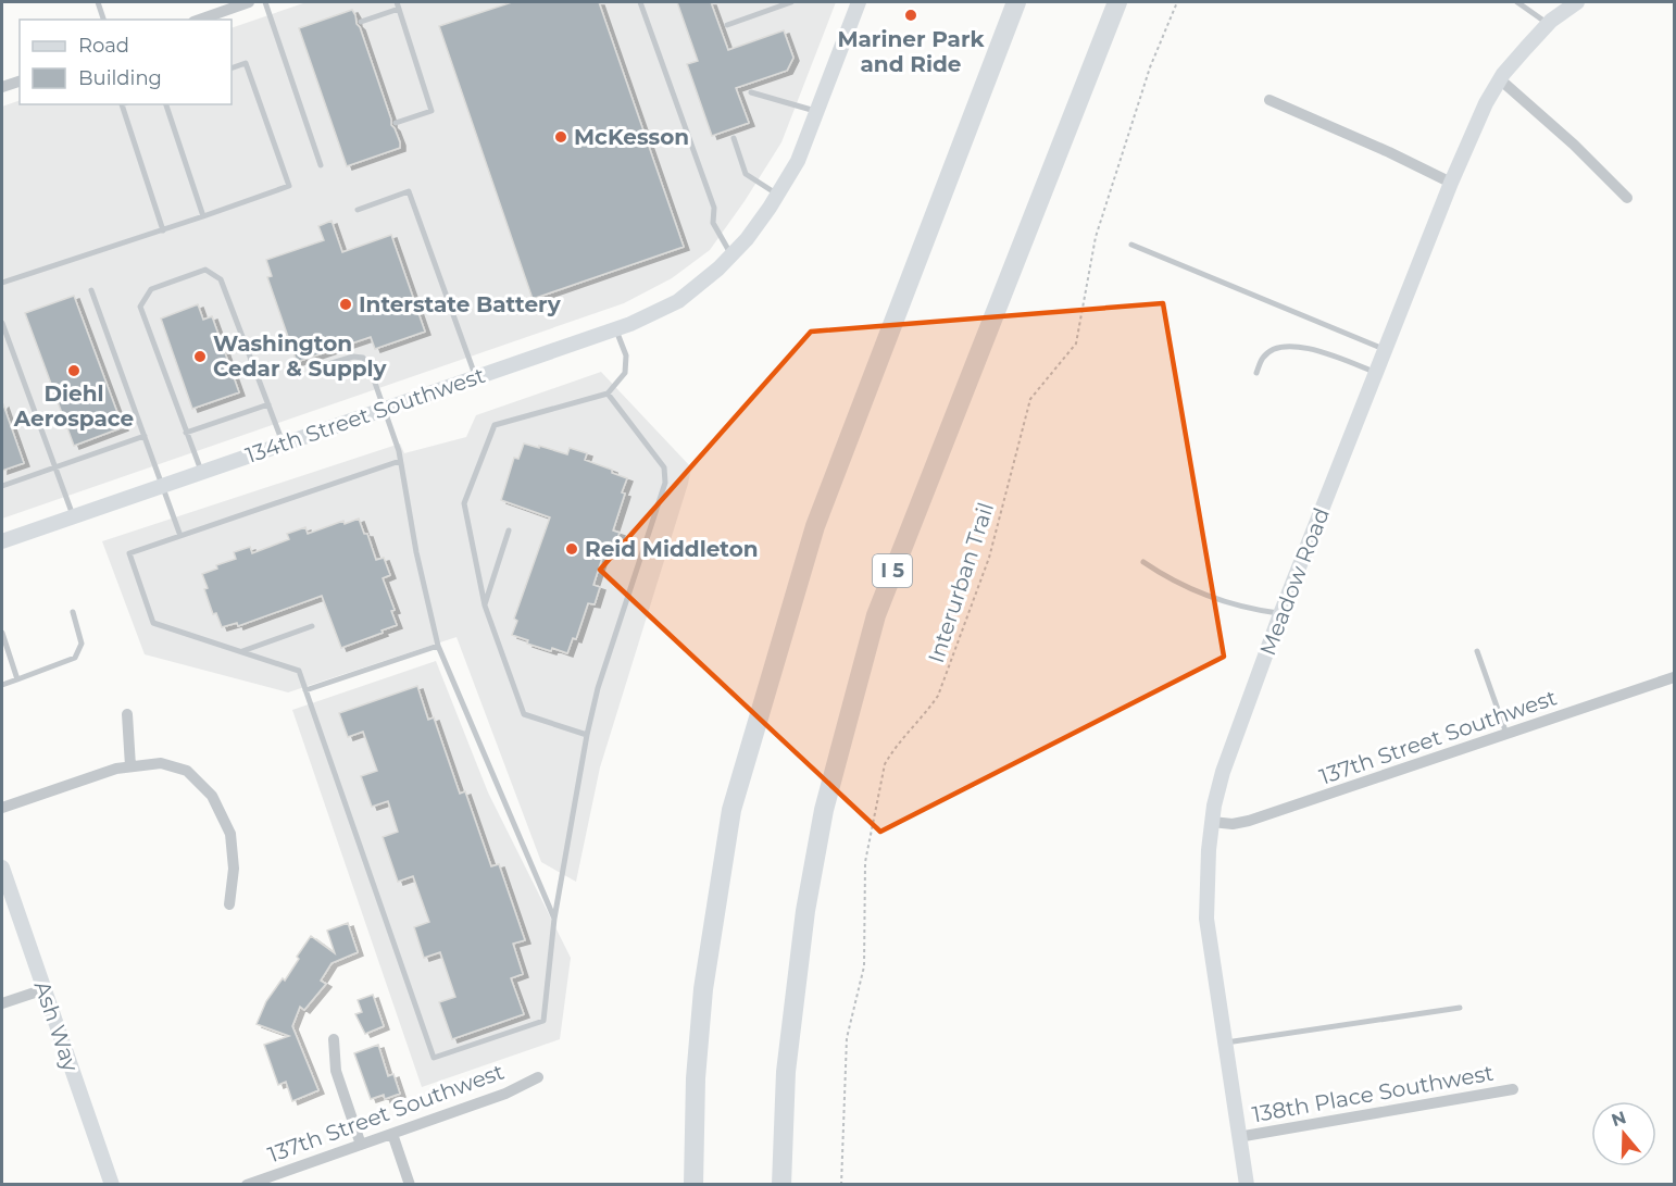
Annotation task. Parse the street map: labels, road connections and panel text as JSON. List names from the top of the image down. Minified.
{"streets":{"highway":["I 5"],"street":["134th Street Southwest","Meadow Road","137th Street Southwest","Ash Way","138th Place Southwest"],"path":["Interurban Trail"]},"crossings":[["Meadow Road","137th Street Southwest"],["Meadow Road","138th Place Southwest"]],"places":["Mariner Park and Ride","McKesson","Interstate Battery","Washington Cedar & Supply","Diehl Aerospace","Reid Middleton"],"legend":["Road","Building"],"north":"top"}
